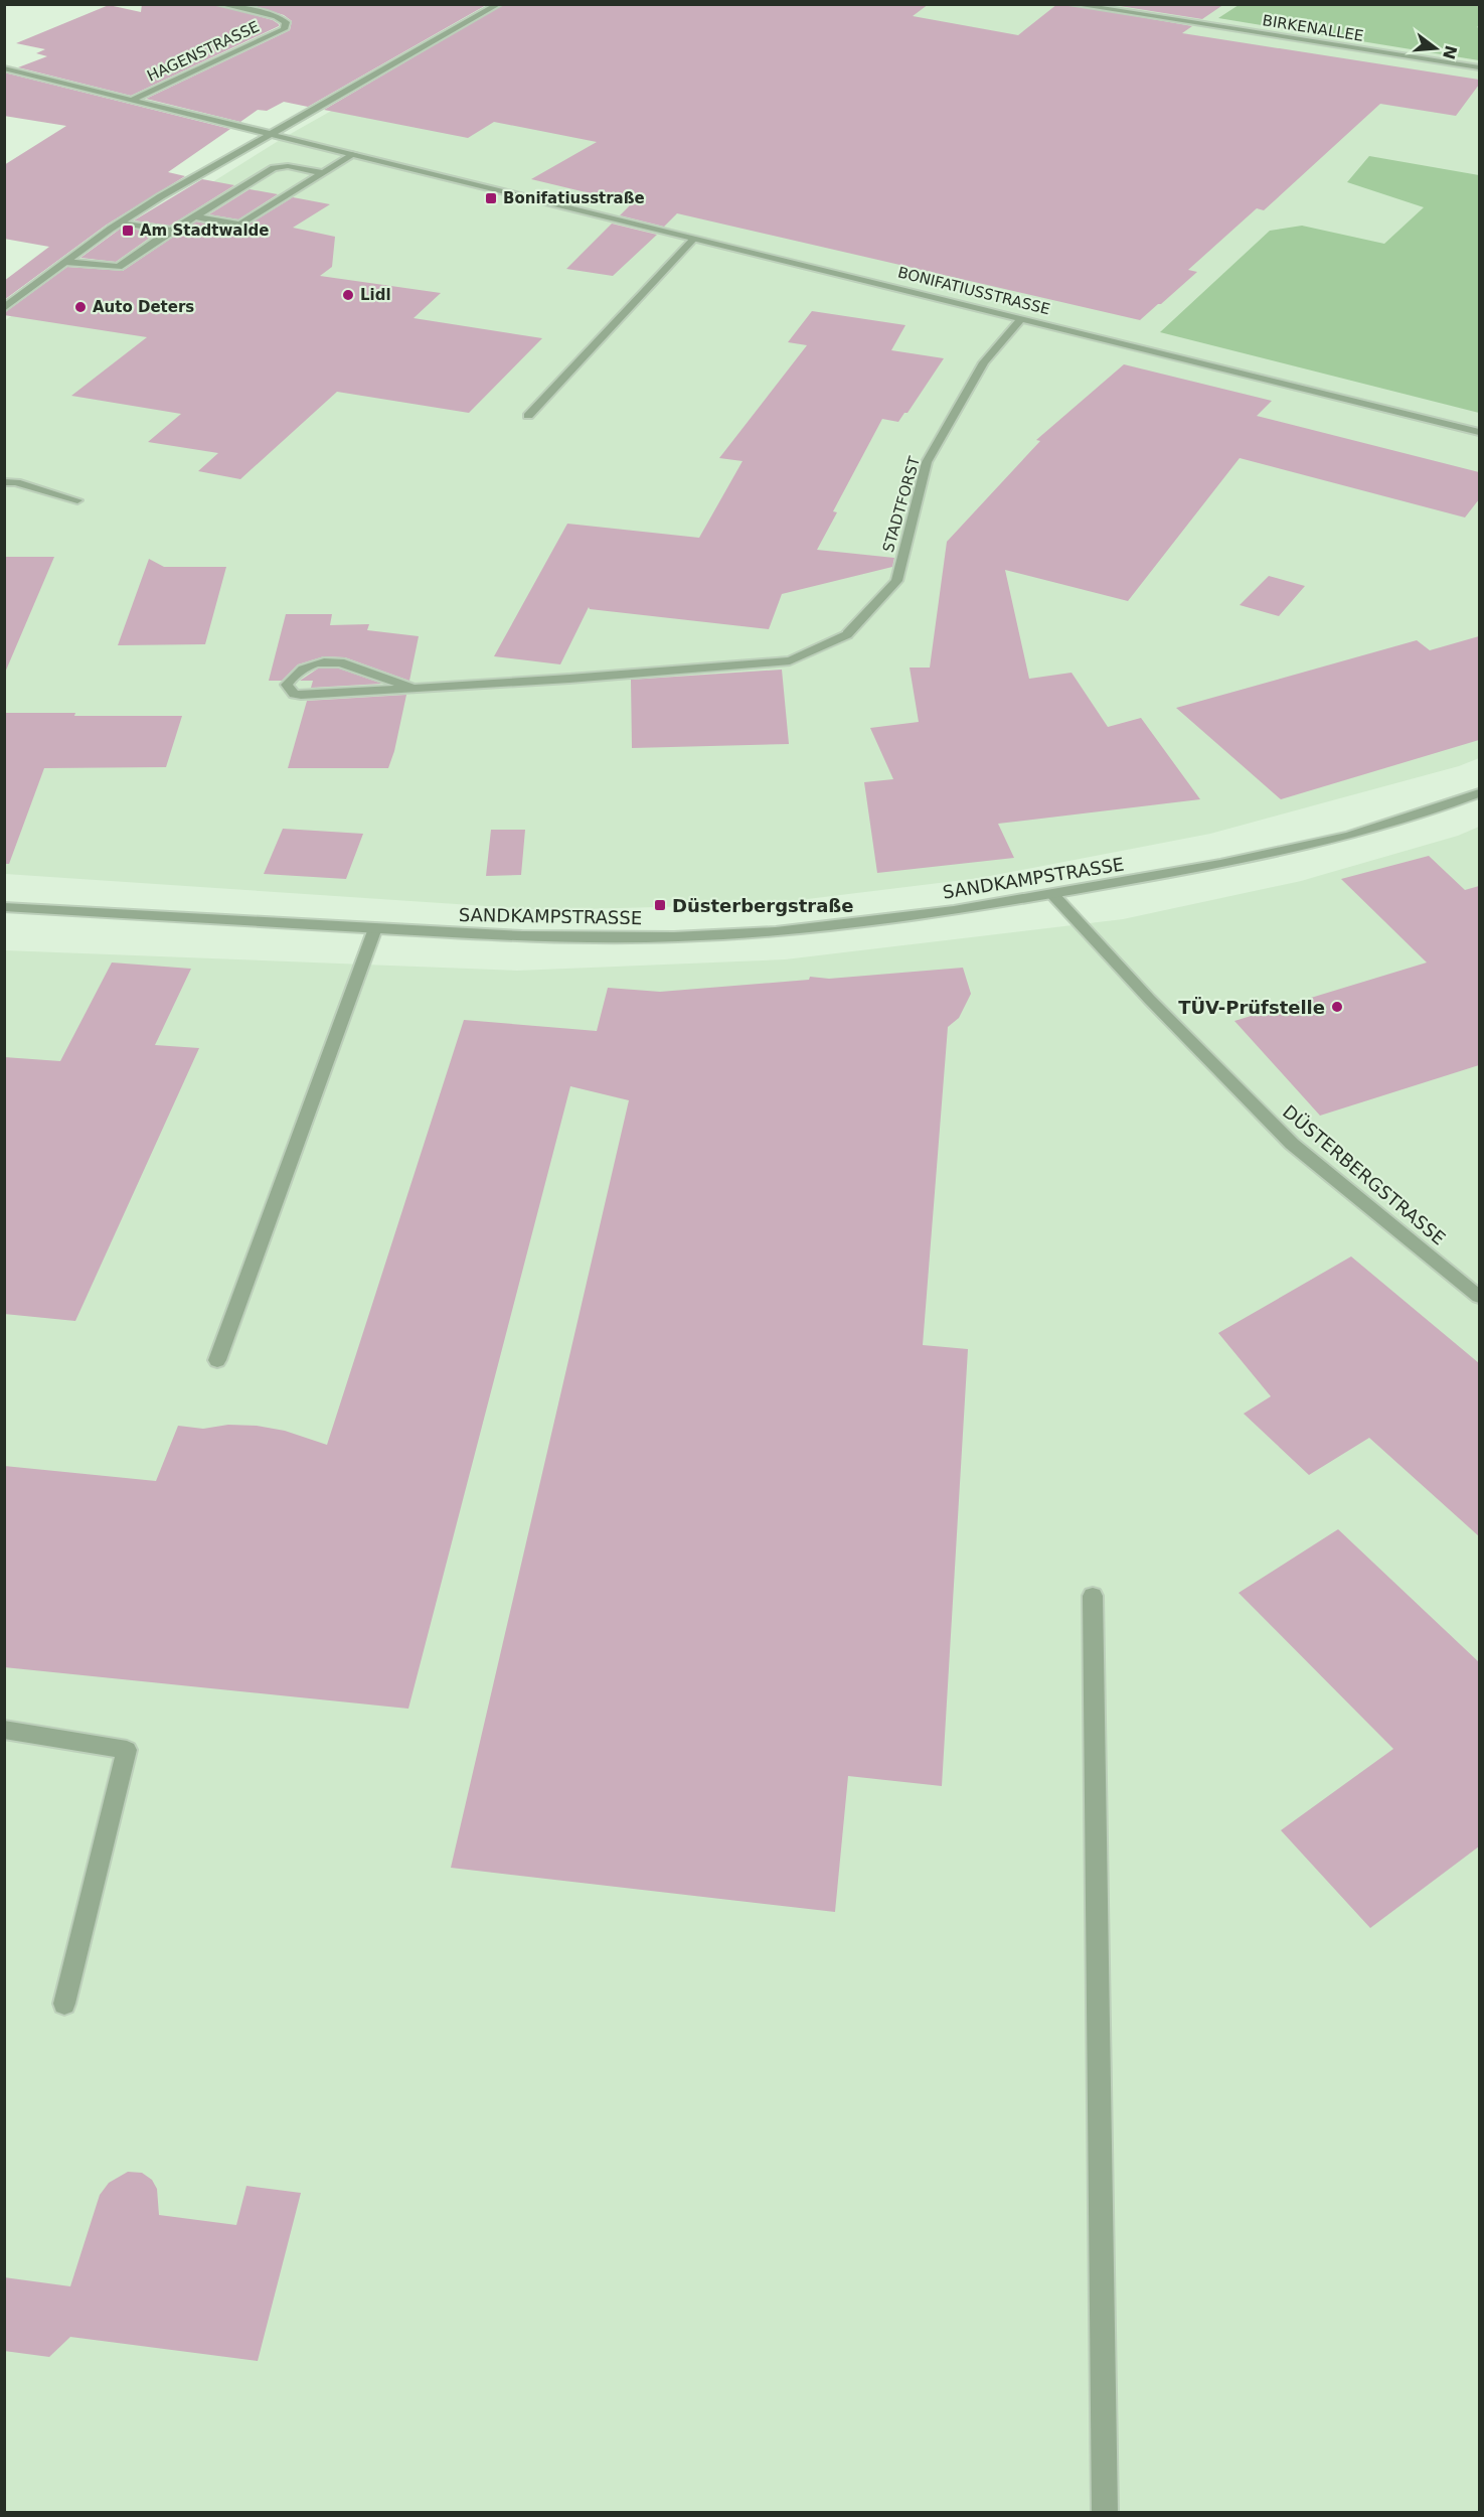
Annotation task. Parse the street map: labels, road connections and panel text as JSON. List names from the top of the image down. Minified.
{"streets":{"street":["BIRKENALLEE","HAGENSTRASSE","BONIFATIUSSTRASSE","STADTFORST","SANDKAMPSTRASSE","DÜSTERBERGSTRASSE"]},"crossings":[["HAGENSTRASSE","BONIFATIUSSTRASSE"],["BONIFATIUSSTRASSE","STADTFORST"],["SANDKAMPSTRASSE","DÜSTERBERGSTRASSE"]],"places":{"transit":["Bonifatiusstraße","Am Stadtwalde","Düsterbergstraße"],"other":["Lidl","Auto Deters","TÜV-Prüfstelle"]},"north":"right"}
